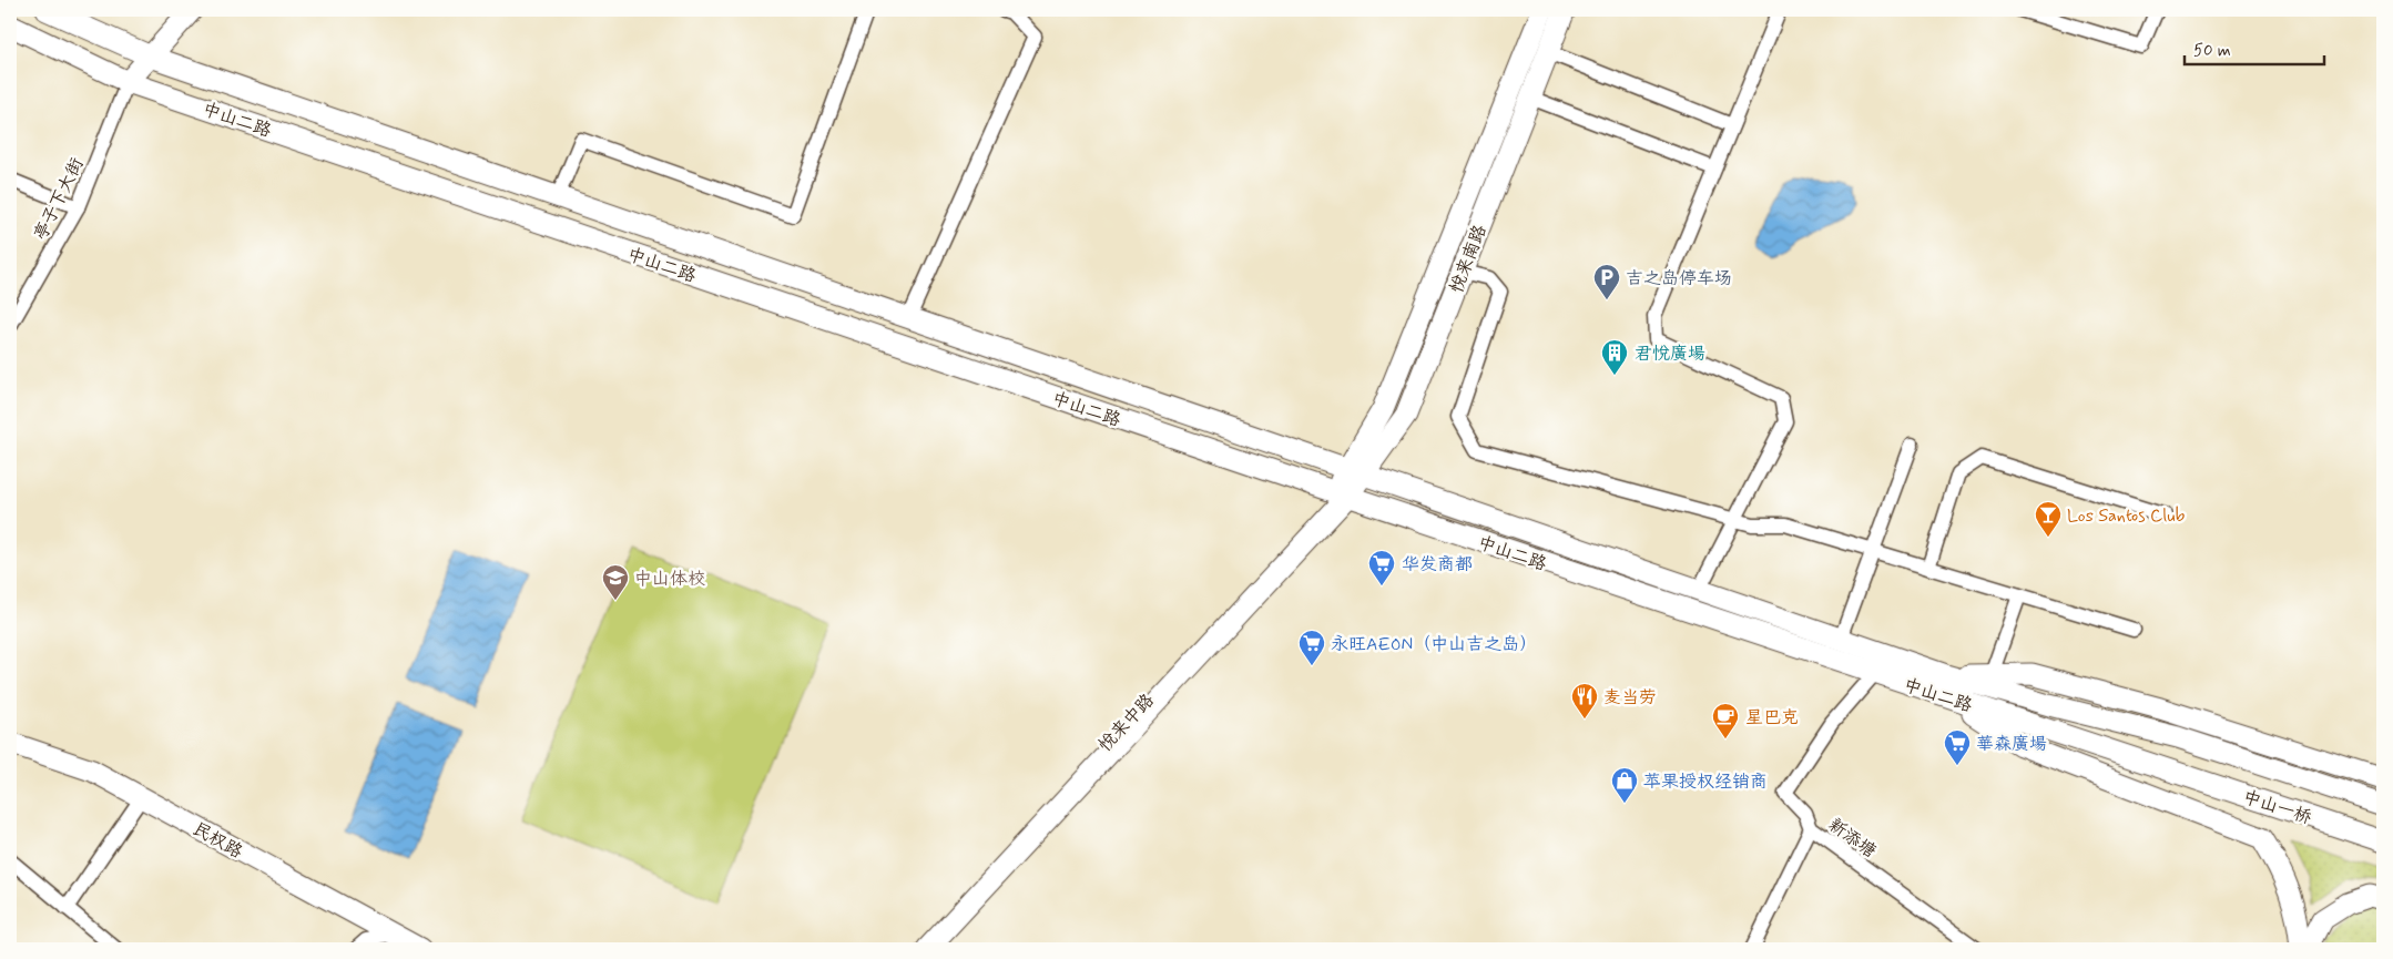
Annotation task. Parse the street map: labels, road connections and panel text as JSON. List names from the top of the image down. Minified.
{"streets":{"main road":["中山二路","悦来南路","悦来中路","中山一桥","民权路"],"street":["亭子下大街","新添塘"]},"crossings":[["中山二路","亭子下大街"],["中山二路","悦来南路"],["中山二路","悦来中路"],["中山二路","中山一桥"],["中山二路","新添塘"],["悦来南路","悦来中路"]],"places":{"parking":["吉之岛停车场"],"building":["君悅廣場"],"bar":["Los Santos Club"],"supermarket":["华发商都","永旺AEON（中山吉之岛）","華森廣場"],"school or university":["中山体校"],"restaurant":["麦当劳"],"cafe":["星巴克"],"shop":["苹果授权经销商"]},"scale_bar":"50 m"}
